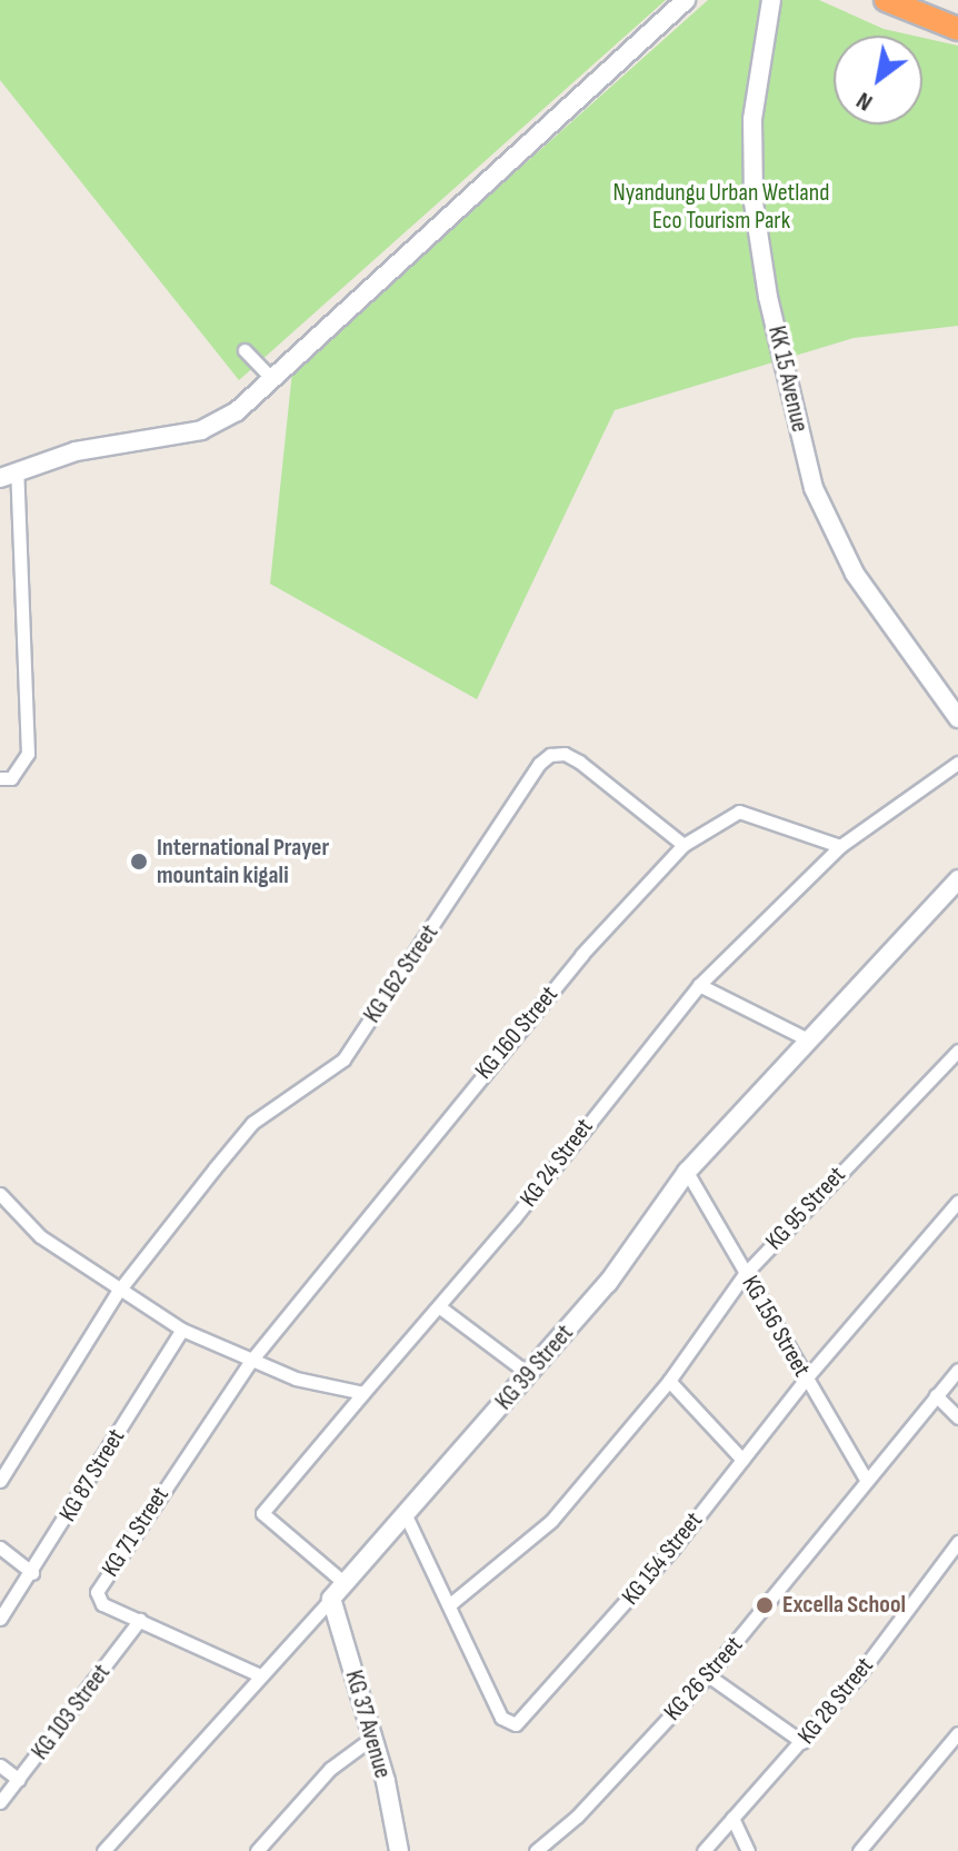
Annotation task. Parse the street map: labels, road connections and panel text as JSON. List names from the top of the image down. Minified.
{"streets":{"street":["KK 15 Avenue","KG 162 Street","KG 160 Street","KG 24 Street","KG 95 Street","KG 156 Street","KG 39 Street","KG 87 Street","KG 71 Street","KG 154 Street","KG 26 Street","KG 28 Street","KG 103 Street","KG 37 Avenue"]},"crossings":[["KG 162 Street","KG 160 Street"],["KG 160 Street","KG 24 Street"],["KG 160 Street","KG 71 Street"],["KG 24 Street","KG 39 Street"],["KG 95 Street","KG 156 Street"],["KG 95 Street","KG 154 Street"],["KG 156 Street","KG 39 Street"],["KG 156 Street","KG 154 Street"],["KG 156 Street","KG 26 Street"],["KG 39 Street","KG 71 Street"],["KG 39 Street","KG 154 Street"],["KG 39 Street","KG 37 Avenue"],["KG 71 Street","KG 103 Street"]],"parks":["Nyandungu Urban Wetland Eco Tourism Park"],"places":["International Prayer mountain kigali","Excella School"],"north":"bottom left"}
